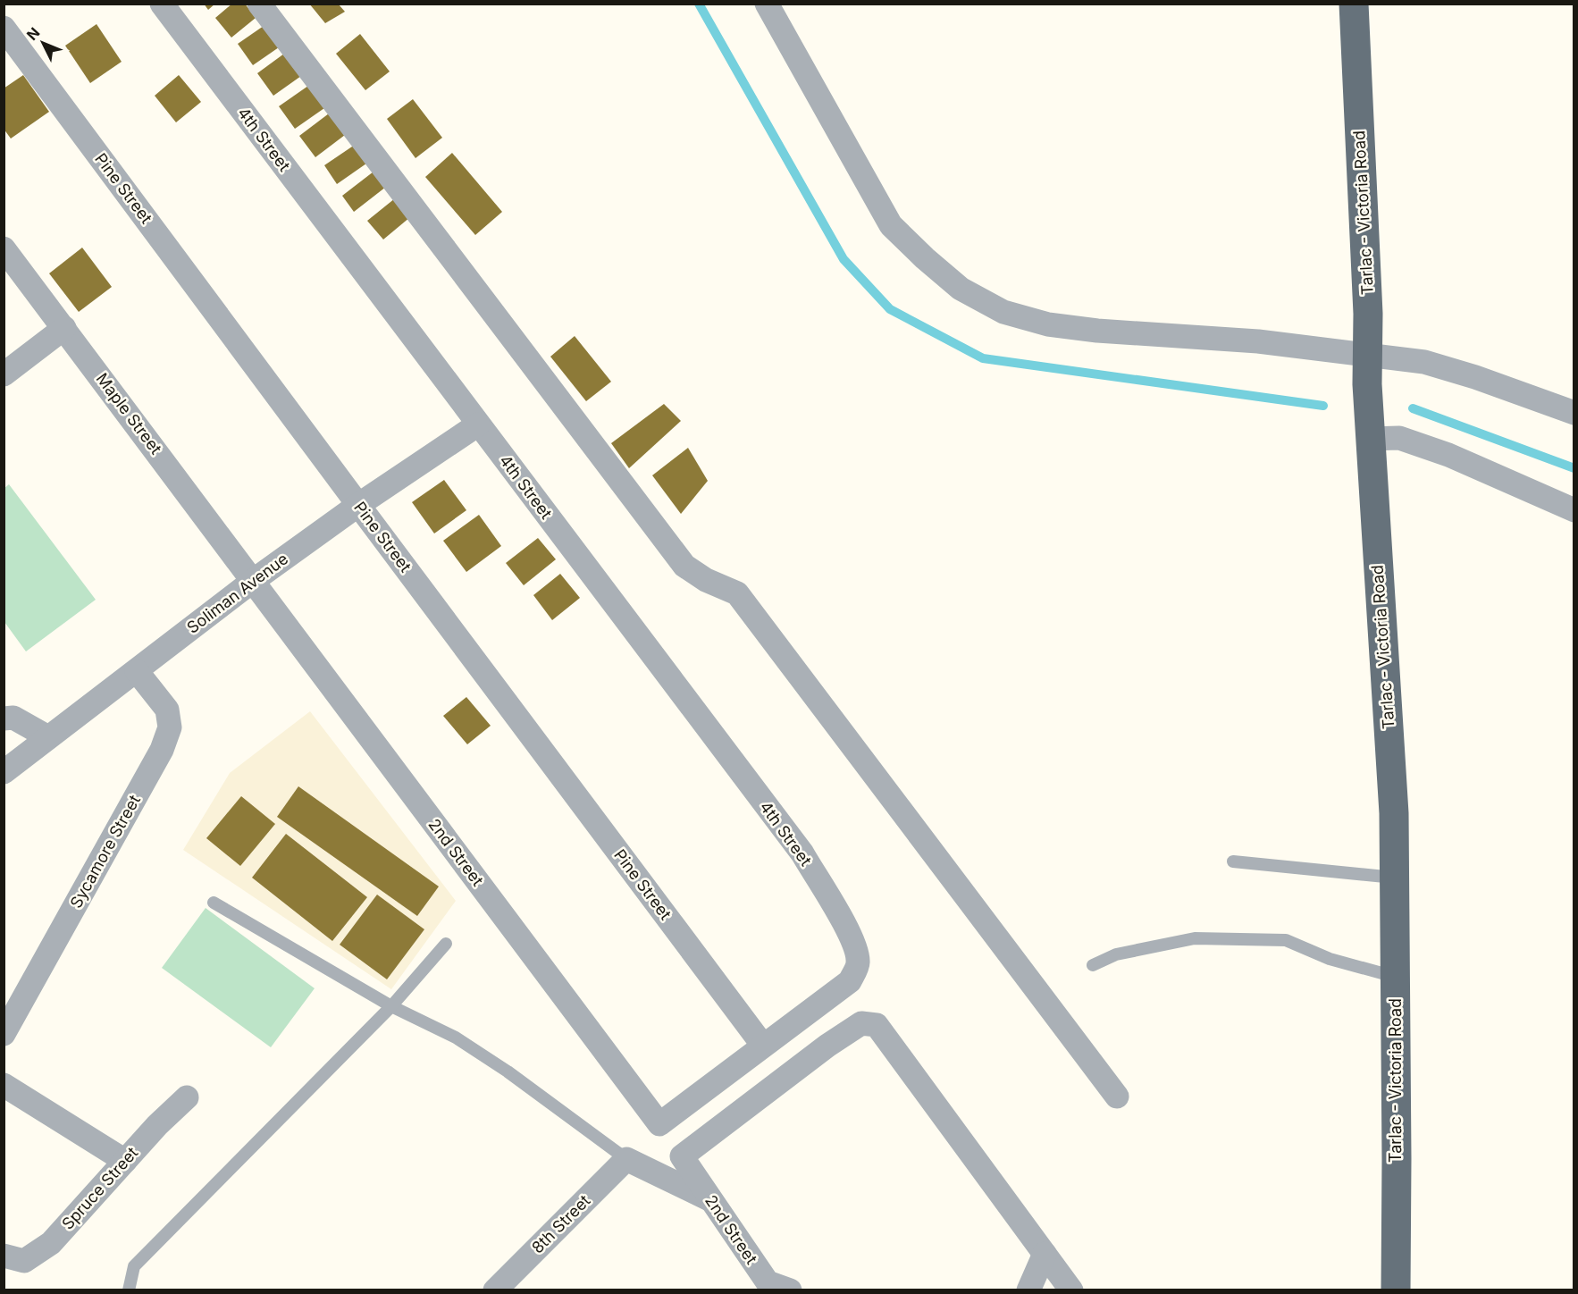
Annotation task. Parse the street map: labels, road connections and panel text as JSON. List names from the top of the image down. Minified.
{"streets":{"main road":["Tarlac - Victoria Road"],"street":["4th Street","Pine Street","Maple Street","Soliman Avenue","Sycamore Street","2nd Street","Spruce Street","8th Street"]},"crossings":[["4th Street","Pine Street"],["4th Street","Soliman Avenue"],["4th Street","2nd Street"],["Pine Street","Soliman Avenue"],["Pine Street","2nd Street"],["Maple Street","Soliman Avenue"],["Maple Street","2nd Street"],["Soliman Avenue","Sycamore Street"],["Soliman Avenue","2nd Street"]],"north":"top left"}
